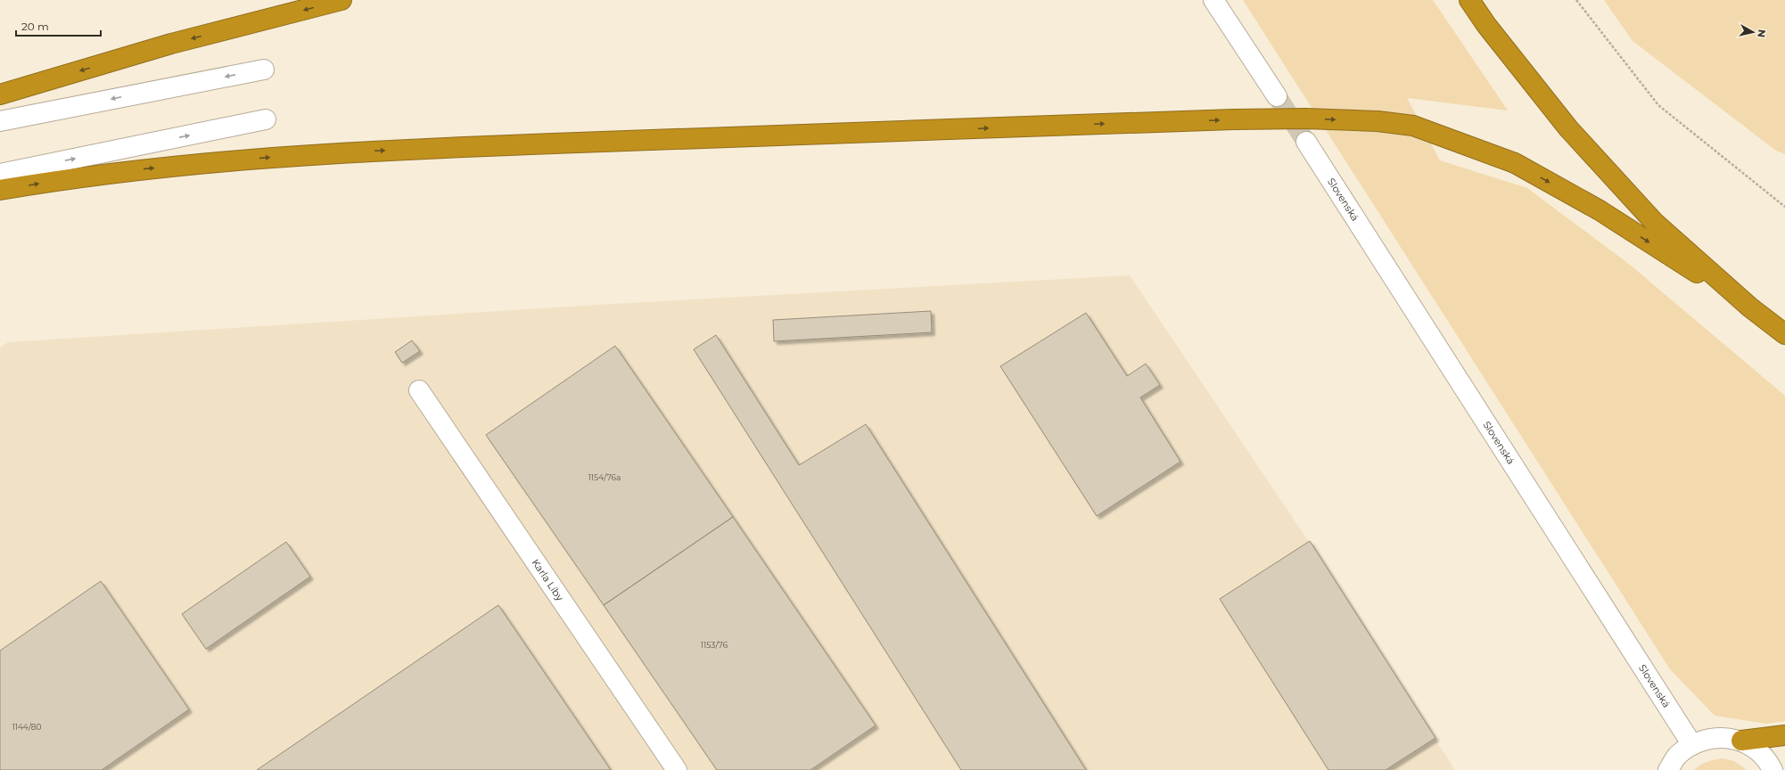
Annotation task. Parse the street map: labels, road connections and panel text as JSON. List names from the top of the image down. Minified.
{"streets":{"street":["Slovenská","Karla Líby"]},"house_numbers":["1154/76a","1153/76","1144/80"],"scale_bar":"20 m","north":"right"}
